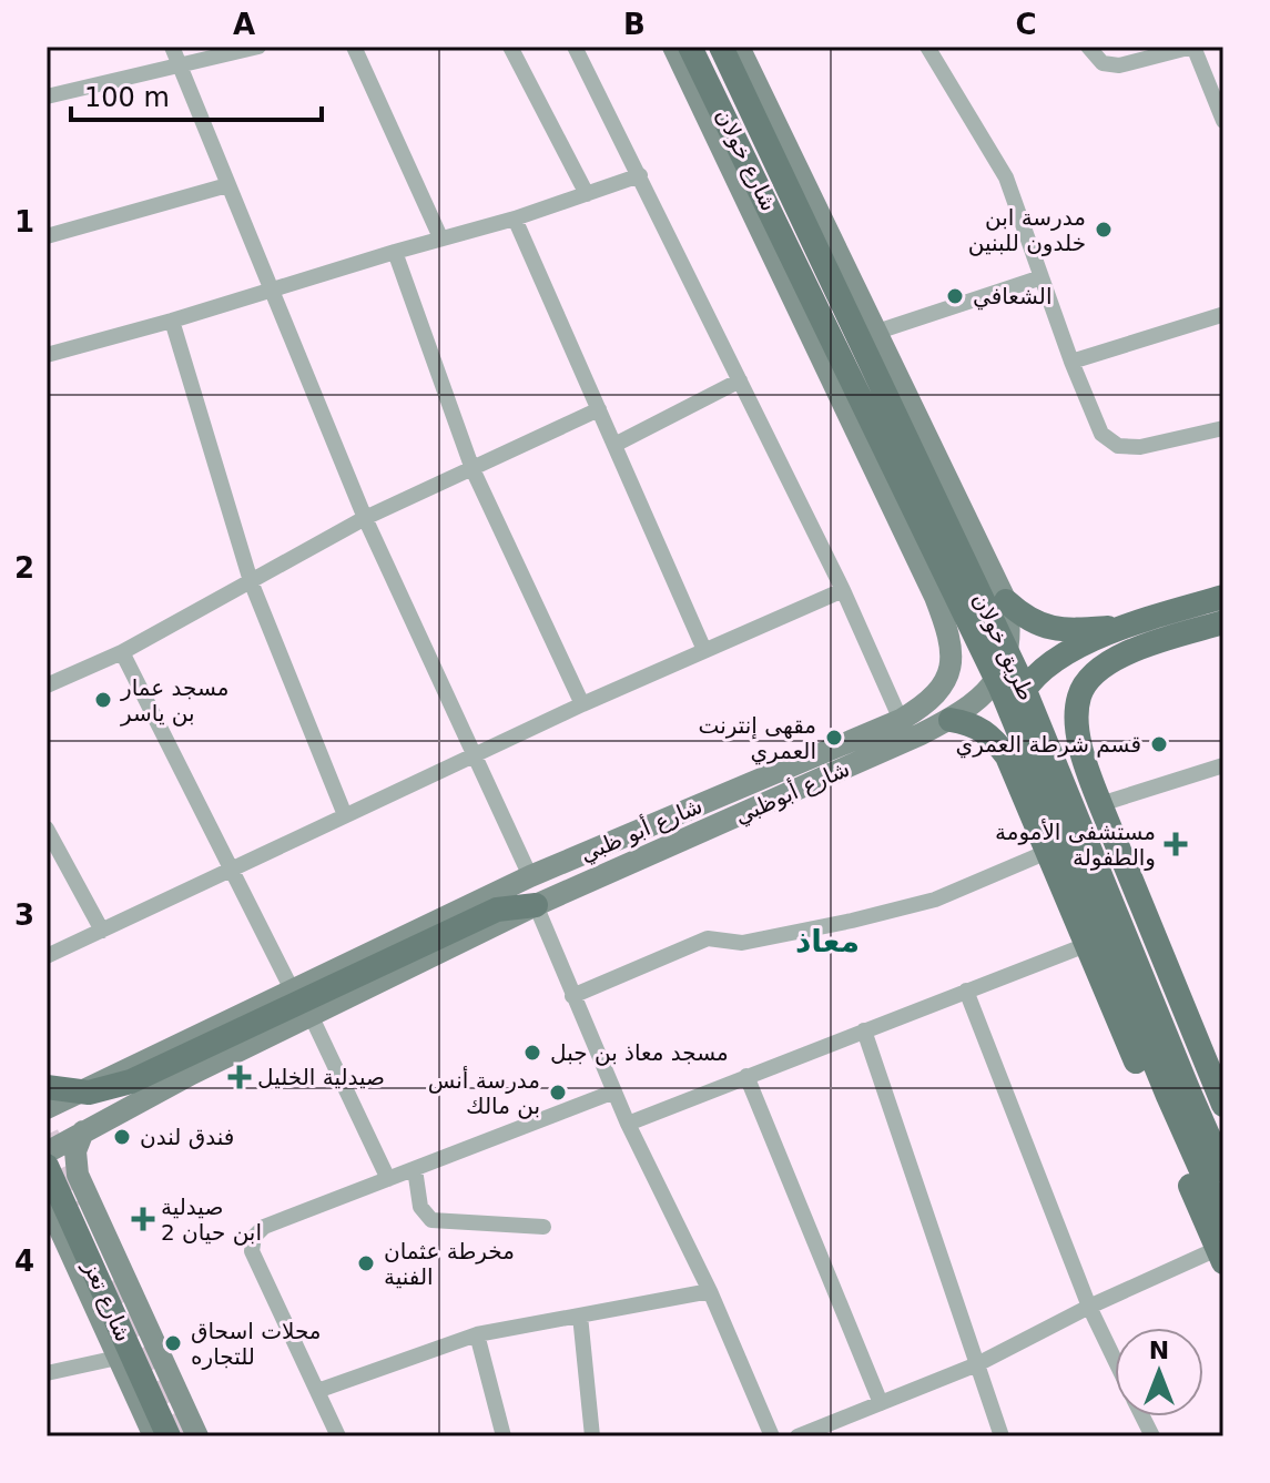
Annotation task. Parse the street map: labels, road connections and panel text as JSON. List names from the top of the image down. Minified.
{"streets":{"main road":["شارع خولان","طريق خولان","شارع أبوظبي","شارع أبو ظبي","شارع تعز"]},"crossings":[["شارع خولان","طريق خولان"],["طريق خولان","شارع أبوظبي"],["طريق خولان","شارع أبو ظبي"],["شارع أبوظبي","شارع أبو ظبي"]],"districts":["معاذ"],"places":{"other":["مدرسة ابن خلدون للبنين","الشعافي","مسجد عمار بن ياسر","مقهى إنترنت العمري","قسم شرطة العمري","مسجد معاذ بن جبل","مدرسة أنس بن مالك","فندق لندن","مخرطة عثمان الفنية","محلات اسحاق للتجاره"],"health":["مستشفى الأمومة والطفولة","صيدلية الخليل","صيدلية ابن حيان 2"]},"scale_bar":"100 m","north":"top","grid":{"columns":["A","B","C"],"rows":["1","2","3","4"]}}
